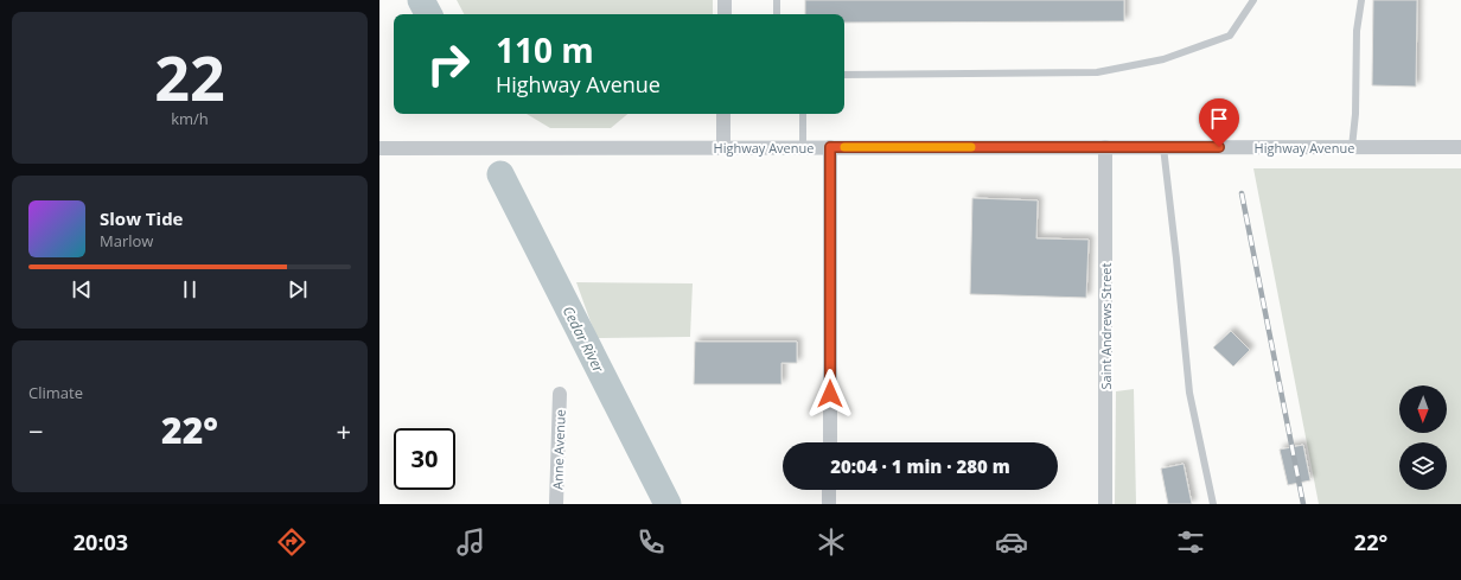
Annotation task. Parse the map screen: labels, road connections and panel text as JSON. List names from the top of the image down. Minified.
{"streets":{"street":["Highway Avenue","Saint Andrews Street","Anne Avenue"]},"crossings":[["Highway Avenue","Saint Andrews Street"]],"water":["Cedar River"],"north":"bottom","page":{"tile":[["22","km/h"],"Climate"],"turn":["110 m","Highway Avenue"],"song":["Slow Tide","Marlow"],"heat":["−","22°","+"],"limit":"30","trip":"20:04 · 1 min · 280 m","tabs":["20:03","22°"]}}
